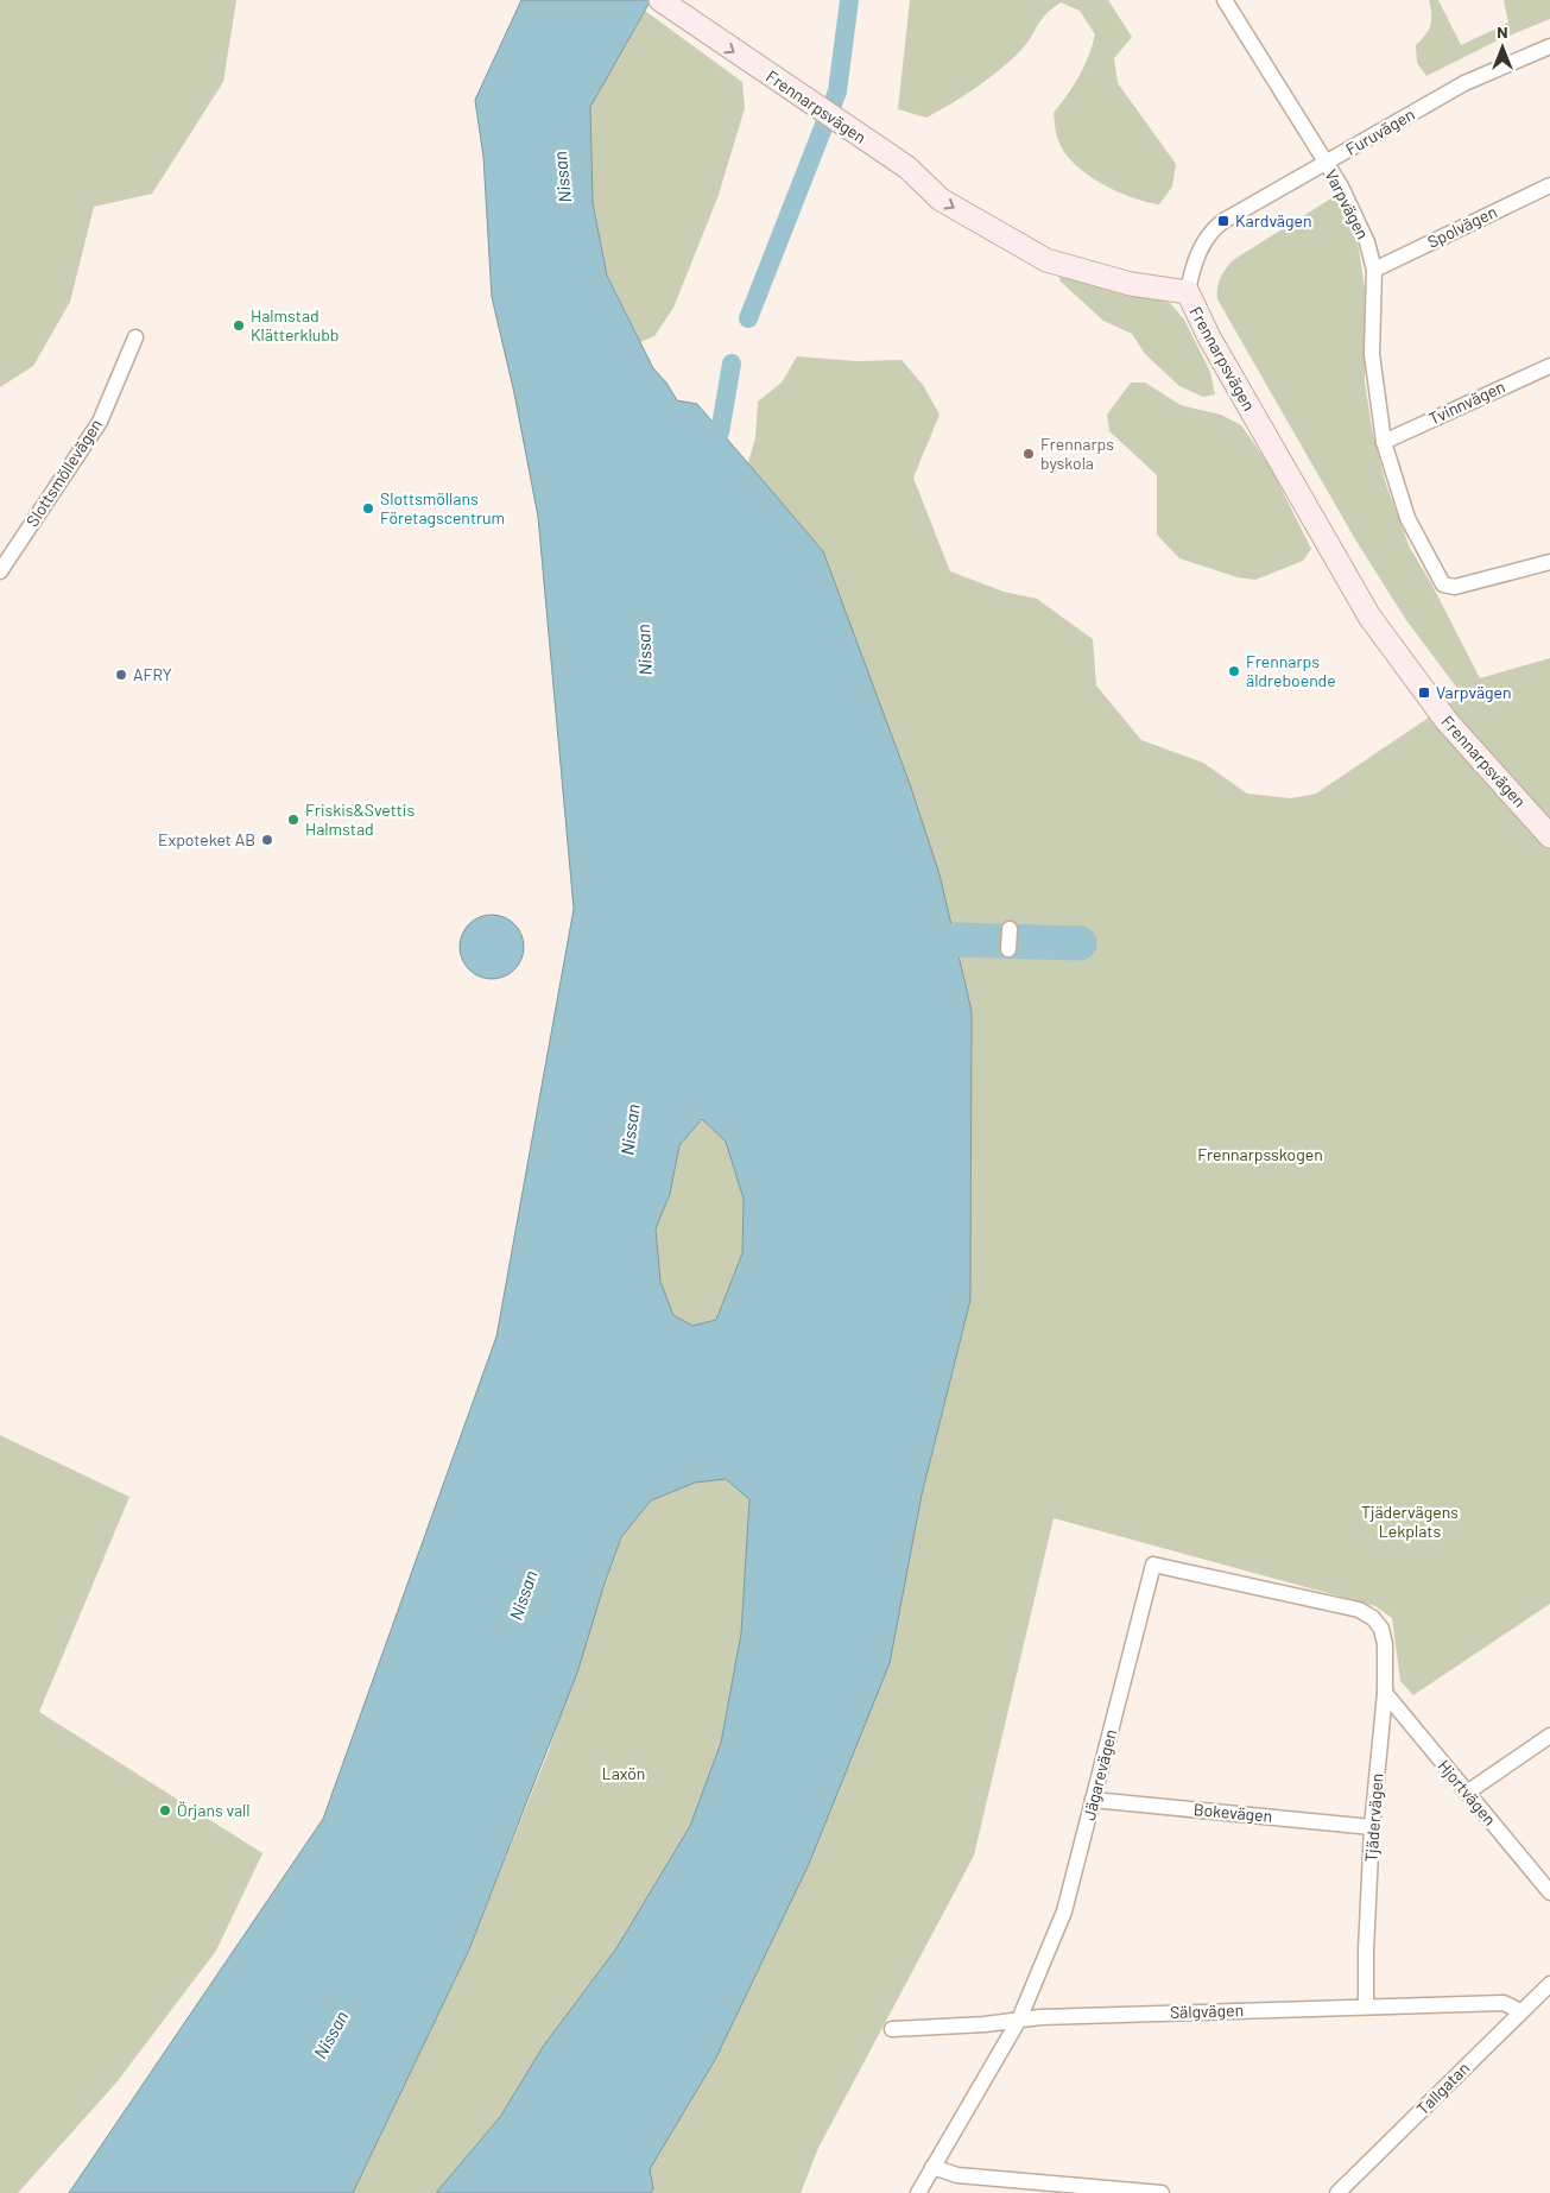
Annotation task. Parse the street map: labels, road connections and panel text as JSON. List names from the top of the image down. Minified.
{"streets":{"street":["Frennarpsvägen","Furuvägen","Varpvägen","Spolvägen","Tvinnvägen","Slottsmöllevägen","Jägarevägen","Hjortvägen","Bokevägen","Tjädervägen","Sälgvägen","Tallgatan"]},"crossings":[["Frennarpsvägen","Furuvägen"],["Furuvägen","Varpvägen"],["Varpvägen","Spolvägen"],["Varpvägen","Tvinnvägen"],["Jägarevägen","Bokevägen"],["Jägarevägen","Tjädervägen"],["Jägarevägen","Sälgvägen"],["Hjortvägen","Tjädervägen"],["Bokevägen","Tjädervägen"],["Tjädervägen","Sälgvägen"],["Sälgvägen","Tallgatan"]],"one_way":["Frennarpsvägen"],"water":["Nissan"],"parks":["Frennarpsskogen","Tjädervägens Lekplats","Laxön"],"places":{"transit":["Kardvägen","Varpvägen"],"other":["Halmstad Klätterklubb","Frennarps byskola","Slottsmöllans Företagscentrum","Frennarps äldreboende","AFRY","Friskis&Svettis Halmstad","Expoteket AB","Örjans vall"]},"north":"top"}
